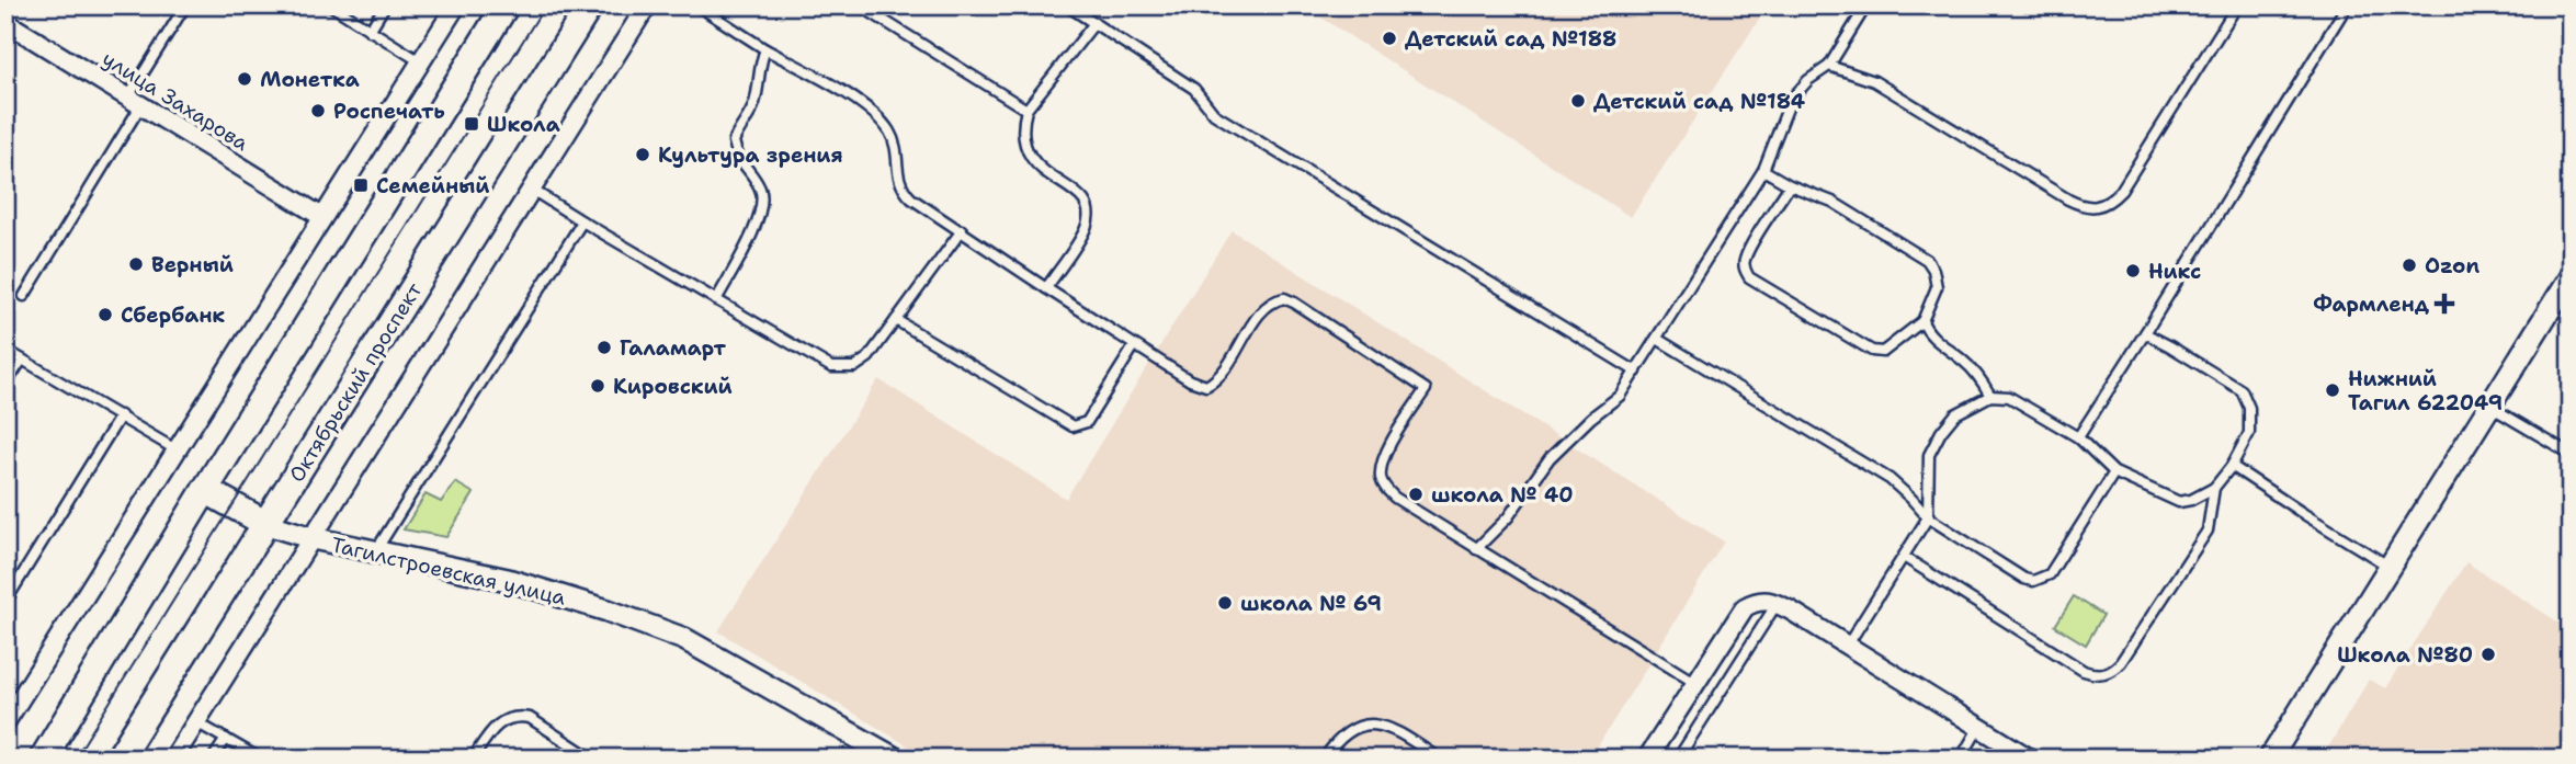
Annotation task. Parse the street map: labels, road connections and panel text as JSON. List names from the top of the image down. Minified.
{"streets":{"main road":["Октябрьский проспект","Тагилстроевская улица"],"street":["улица Захарова"]},"crossings":[["Октябрьский проспект","Тагилстроевская улица"]],"places":{"other":["Детский сад №188","Монетка","Детский сад №184","Роспечать","Культура зрения","Верный","Ozon","Никс","Сбербанк","Галамарт","Кировский","Нижний Тагил 622049","школа № 40","школа № 69","Школа №80"],"transit":["Школа","Семейный"],"health":["Фармленд"]}}
